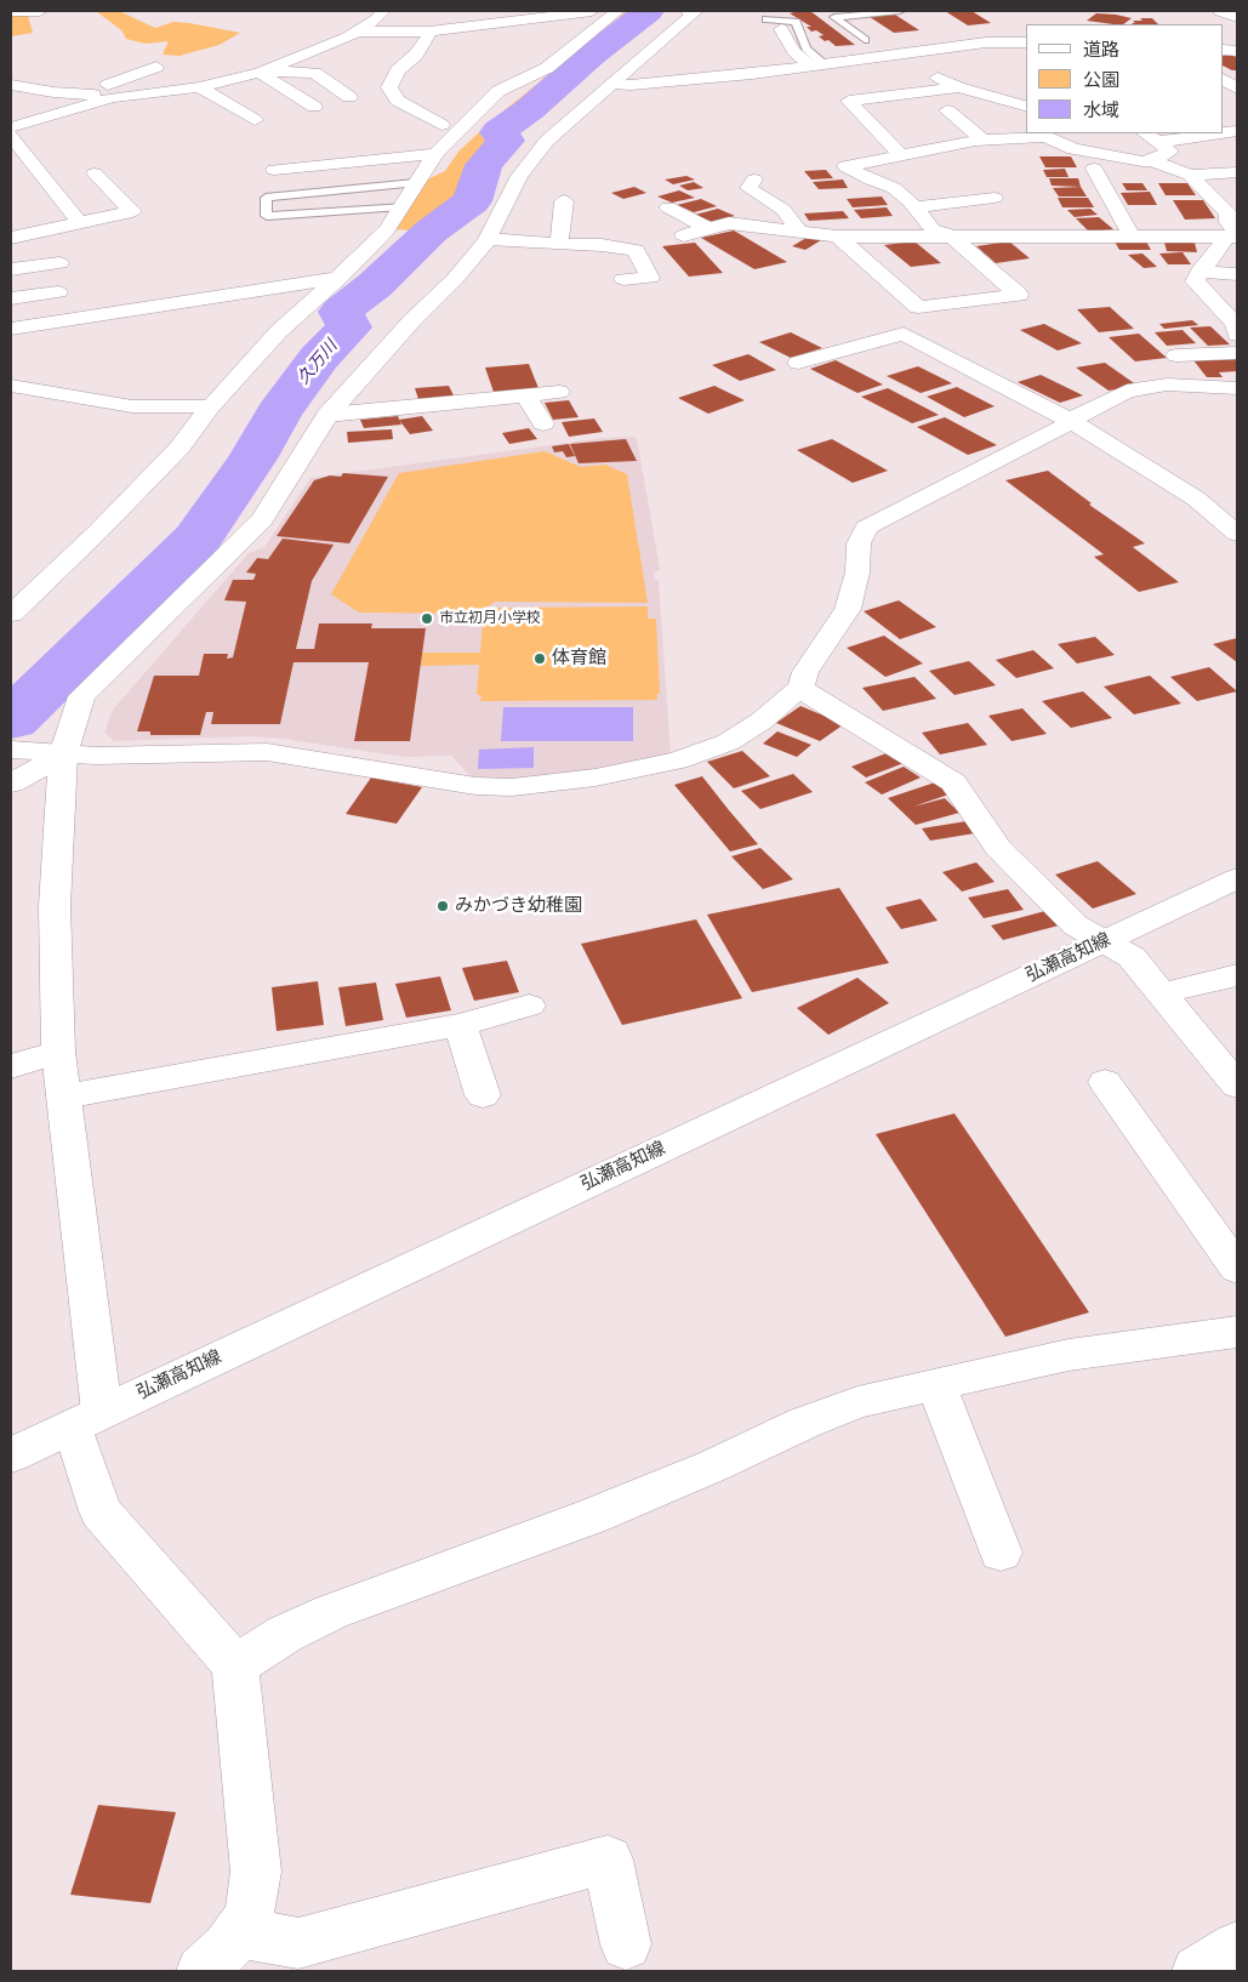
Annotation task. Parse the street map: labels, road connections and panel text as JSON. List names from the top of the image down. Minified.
{"streets":{"street":["弘瀬高知線"]},"water":["久万川"],"places":["市立初月小学校","体育館","みかづき幼稚園"],"legend":["道路","公園","水域"]}
